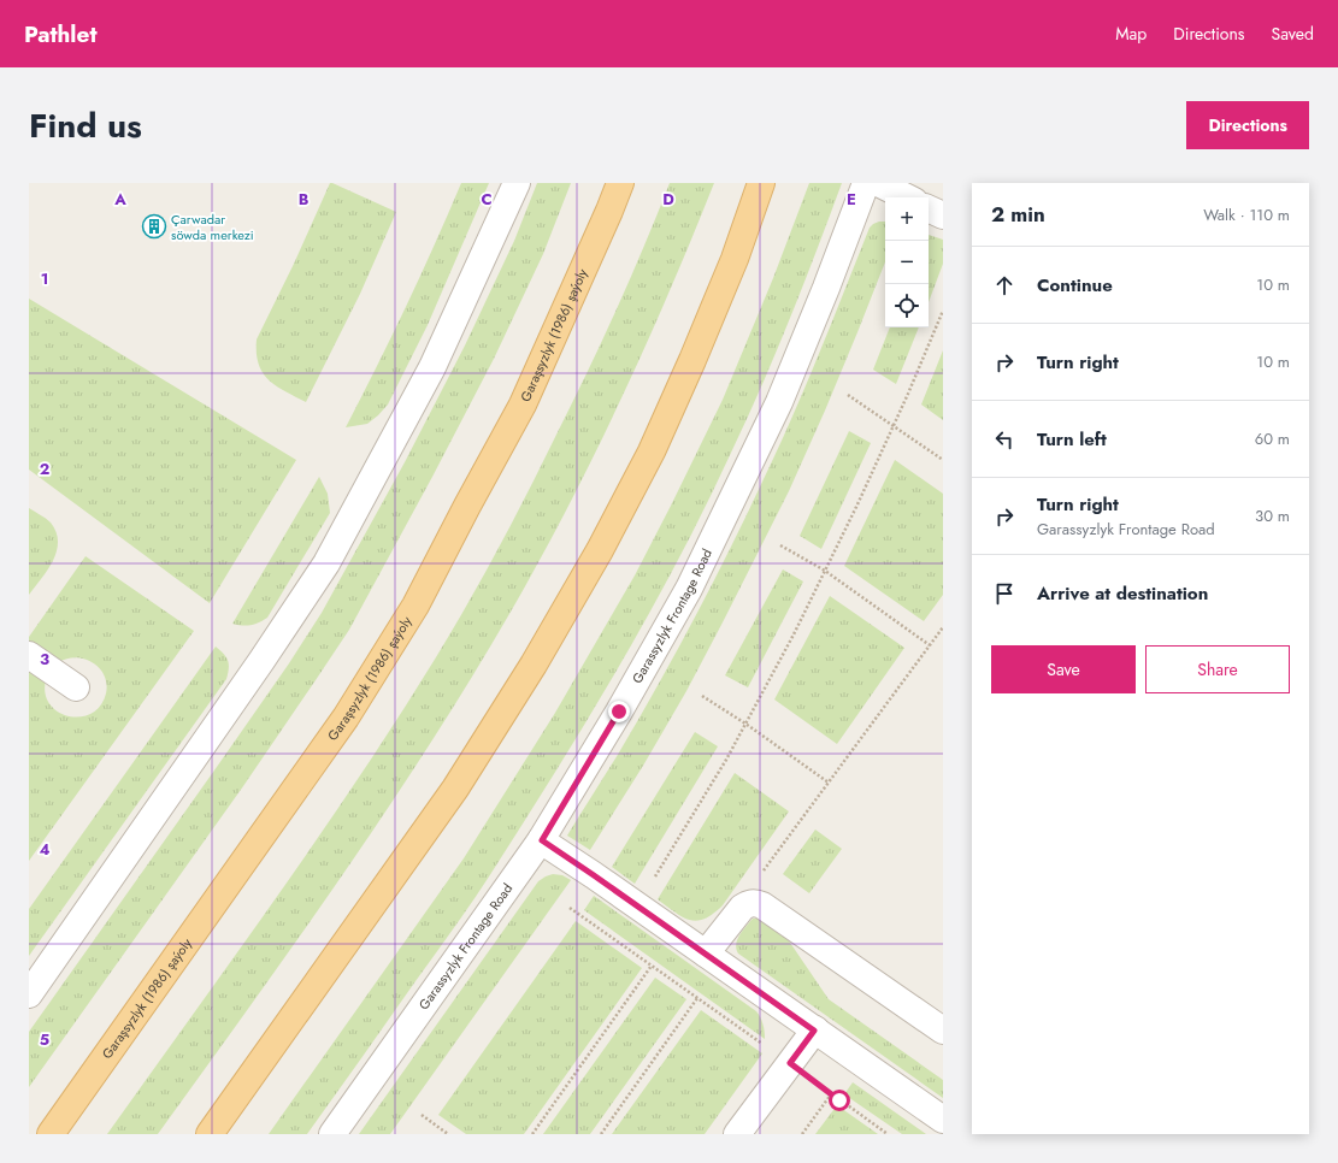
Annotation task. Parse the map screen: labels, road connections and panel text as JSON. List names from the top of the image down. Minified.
{"streets":{"main road":["Garaşsyzlyk (1986) şaýoly"],"street":["Garassyzlyk Frontage Road"]},"places":{"building":["Çarwadar söwda merkezi"]},"page":{"header":"Pathlet","nav":["Map","Directions","Saved"],"title":"Find us","buttons":["Directions",["Save","Share"]],"heading":["2 min","Walk · 110 m"],"map_buttons":["+","−"],"list":[["Continue","10 m"],["Turn right","10 m"],["Turn left","60 m"],["Turn right","Garassyzlyk Frontage Road","30 m"],"Arrive at destination"]},"grid":{"columns":["A","B","C","D","E"],"rows":["1","2","3","4","5"]}}
